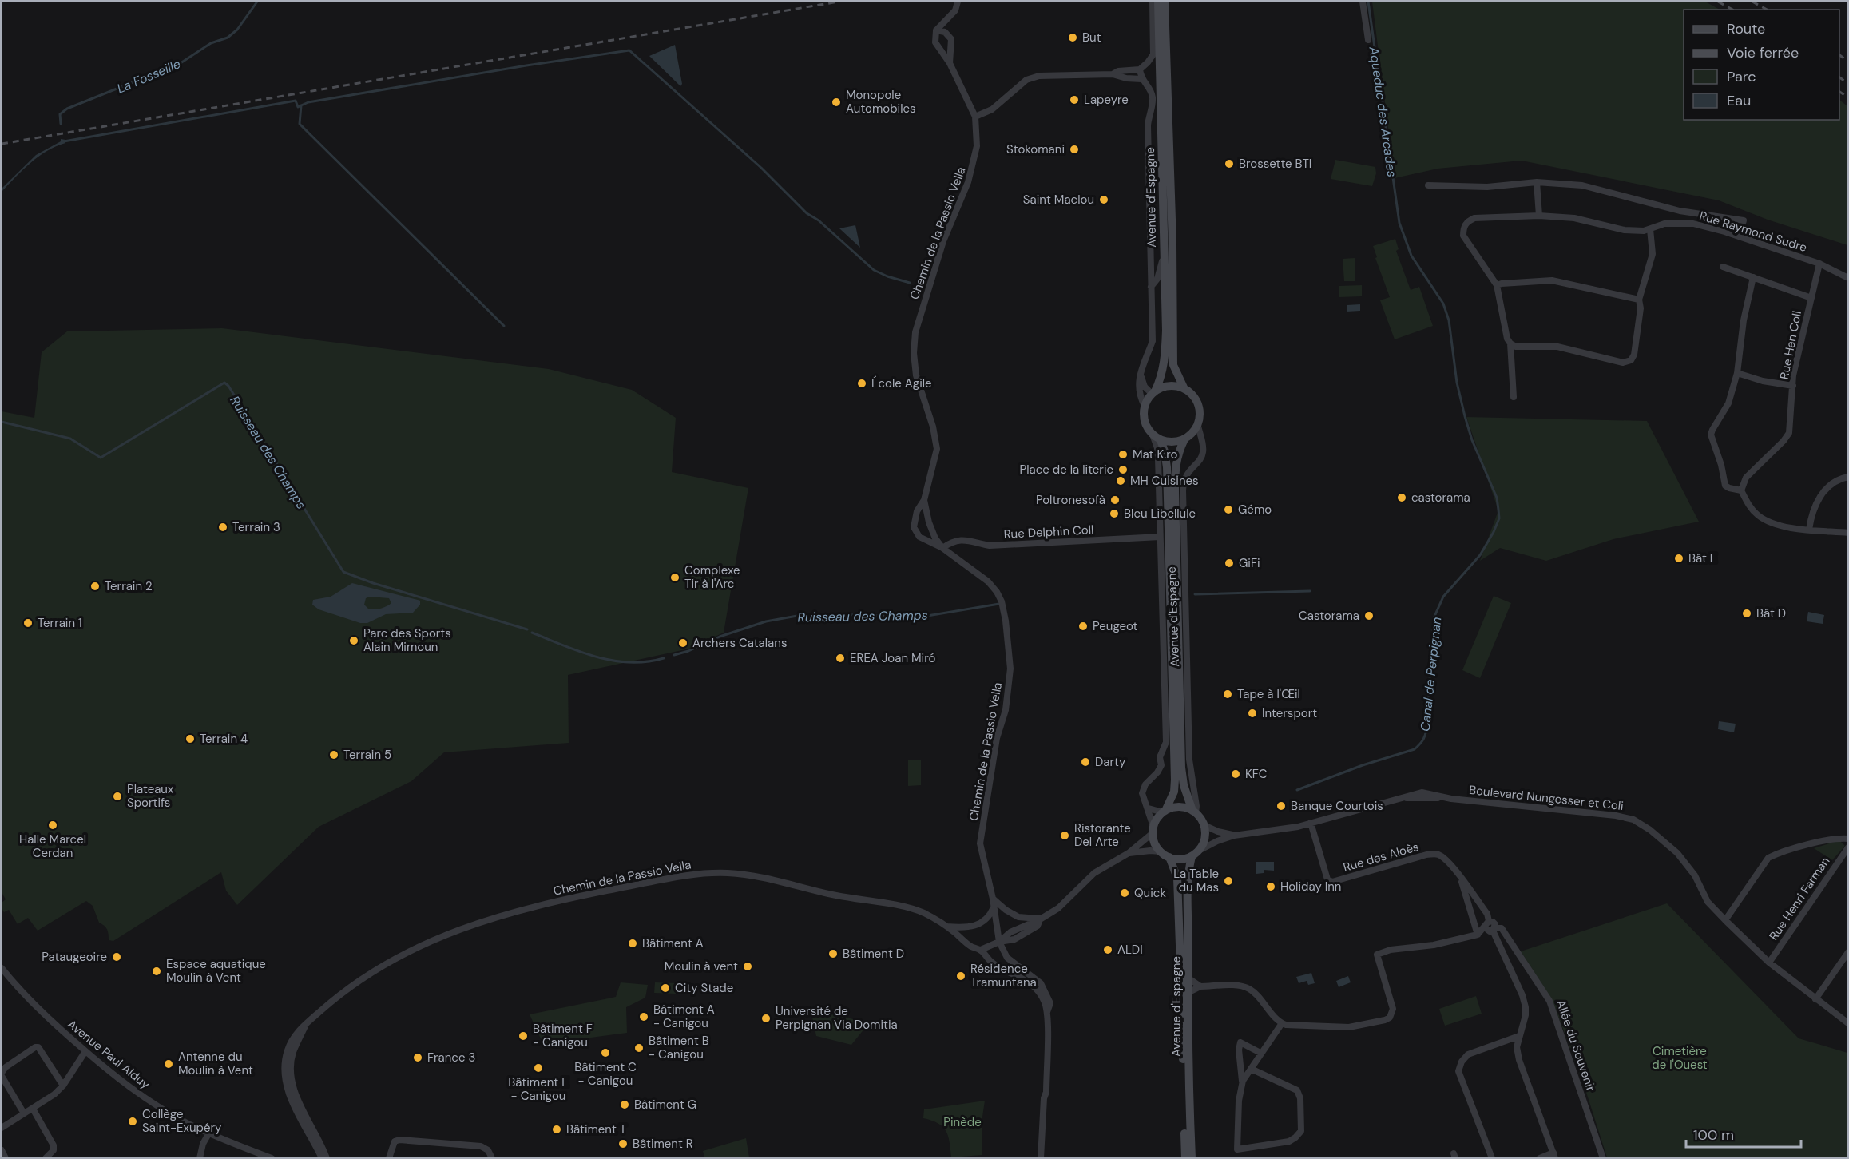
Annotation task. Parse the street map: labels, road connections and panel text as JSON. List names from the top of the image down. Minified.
{"streets":{"main road":["Avenue d'Espagne"],"street":["Rue Raymond Sudre","Chemin de la Passio Vella","Rue Han Coll","Rue Delphin Coll","Boulevard Nungesser et Coli","Rue des Aloès","Rue Henri Farman","Allée du Souvenir","Avenue Paul Alduy"]},"crossings":[["Avenue d'Espagne","Rue Delphin Coll"],["Avenue d'Espagne","Boulevard Nungesser et Coli"],["Rue Raymond Sudre","Rue Han Coll"],["Chemin de la Passio Vella","Rue Delphin Coll"],["Boulevard Nungesser et Coli","Rue des Aloès"],["Boulevard Nungesser et Coli","Rue Henri Farman"],["Rue des Aloès","Allée du Souvenir"]],"water":["La Fosseille","Aqueduc des Arcades","Ruisseau des Champs","Canal de Perpignan"],"parks":["Cimetière de l'Ouest","Pinède"],"places":["But","Lapeyre","Monopole Automobiles","Stokomani","Brossette BTI","Saint Maclou","École Agile","Mat K.ro","Place de la literie","MH Cuisines","castorama","Poltronesofà","Gémo","Bleu Libellule","Terrain 3","Bât E","GiFi","Complexe Tir à l'Arc","Terrain 2","Bât D","Castorama","Terrain 1","Peugeot","Parc des Sports Alain Mimoun","Archers Catalans","EREA Joan Miró","Tape à l'Œil","Intersport","Terrain 4","Terrain 5","Darty","KFC","Plateaux Sportifs","Banque Courtois","Halle Marcel Cerdan","Ristorante Del Arte","La Table du Mas","Holiday Inn","Quick","Bâtiment A","ALDI","Bâtiment D","Pataugeoire","Moulin à vent","Espace aquatique Moulin à Vent","Résidence Tramuntana","City Stade","Bâtiment A - Canigou","Université de Perpignan Via Domitia","Bâtiment F - Canigou","Bâtiment B - Canigou","Bâtiment C - Canigou","France 3","Antenne du Moulin à Vent","Bâtiment E - Canigou","Bâtiment G","Collège Saint-Exupéry","Bâtiment T","Bâtiment R"],"legend":["Route","Voie ferrée","Parc","Eau"],"scale_bar":"100 m"}
